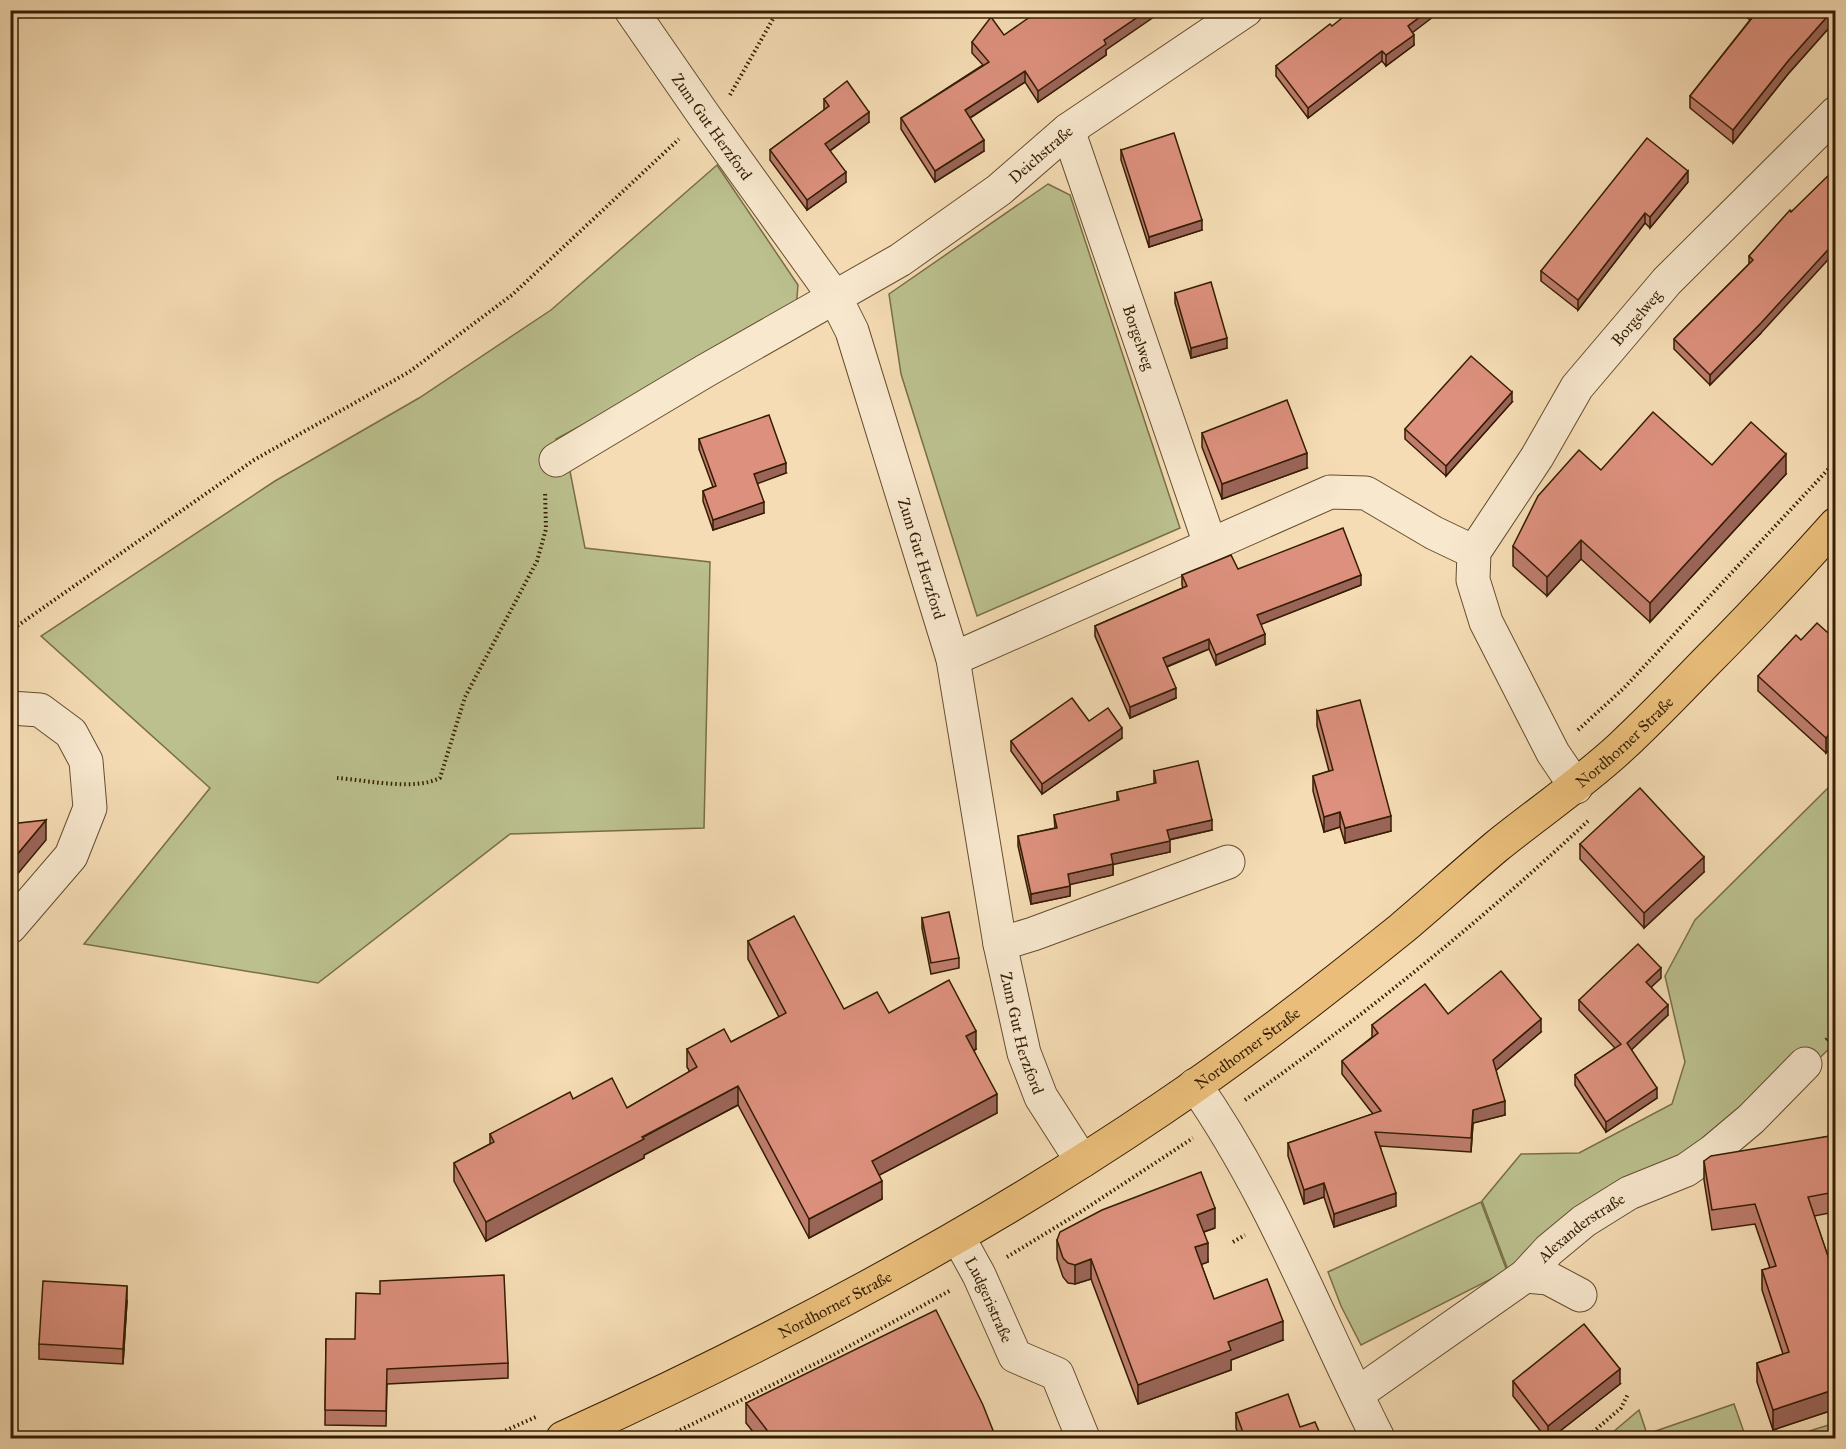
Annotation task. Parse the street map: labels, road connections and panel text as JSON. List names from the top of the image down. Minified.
{"streets":{"main road":["Nordhorner Straße"],"street":["Zum Gut Herzford","Deichstraße","Borgelweg","Alexanderstraße","Ludgeristraße"]},"crossings":[["Zum Gut Herzford","Deichstraße"],["Zum Gut Herzford","Nordhorner Straße"],["Deichstraße","Borgelweg"],["Nordhorner Straße","Ludgeristraße"]]}
